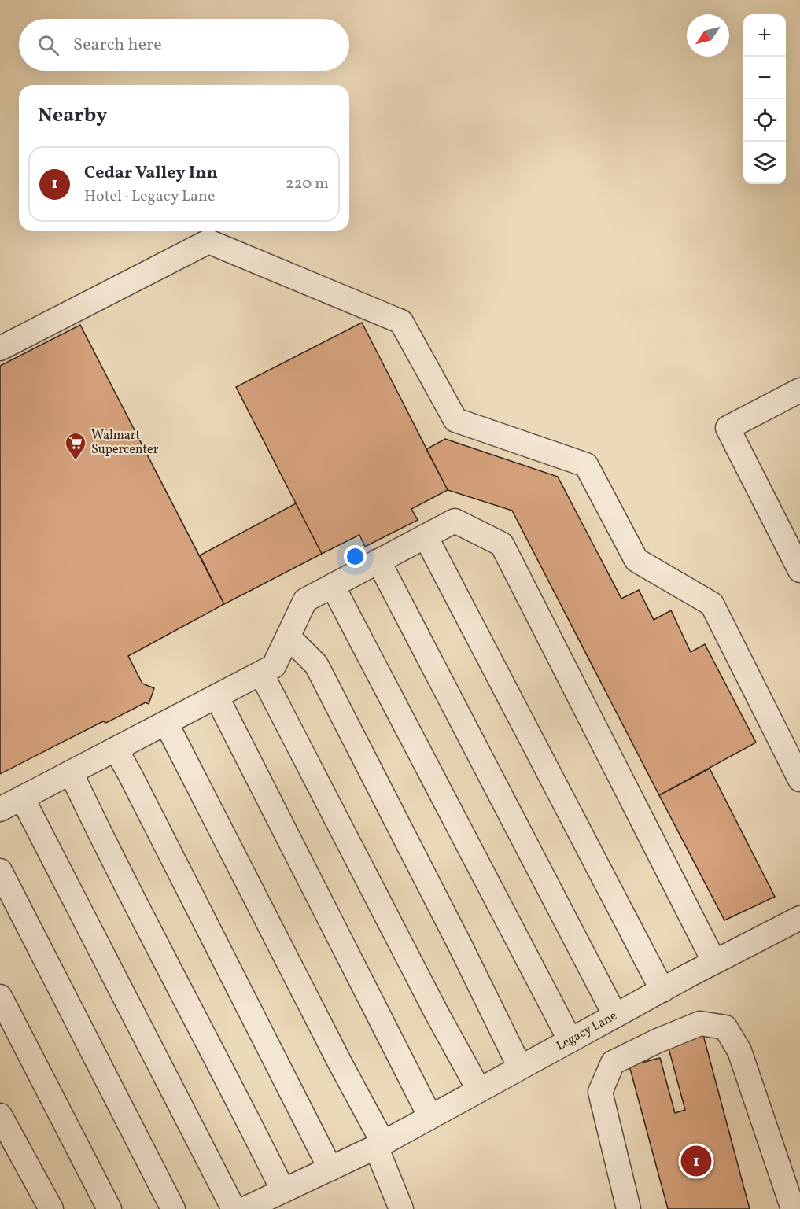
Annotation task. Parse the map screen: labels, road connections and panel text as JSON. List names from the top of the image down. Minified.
{"streets":{"street":["Legacy Lane"]},"places":{"supermarket":["Walmart Supercenter"]},"north":"bottom left","page":{"map_buttons":["+","−"],"search":"Search here","heading":"Nearby","list":[{"mark":"1","name":"Cedar Valley Inn","note":"Hotel · Legacy Lane","value":"220 m"}],"pins":"1"}}
